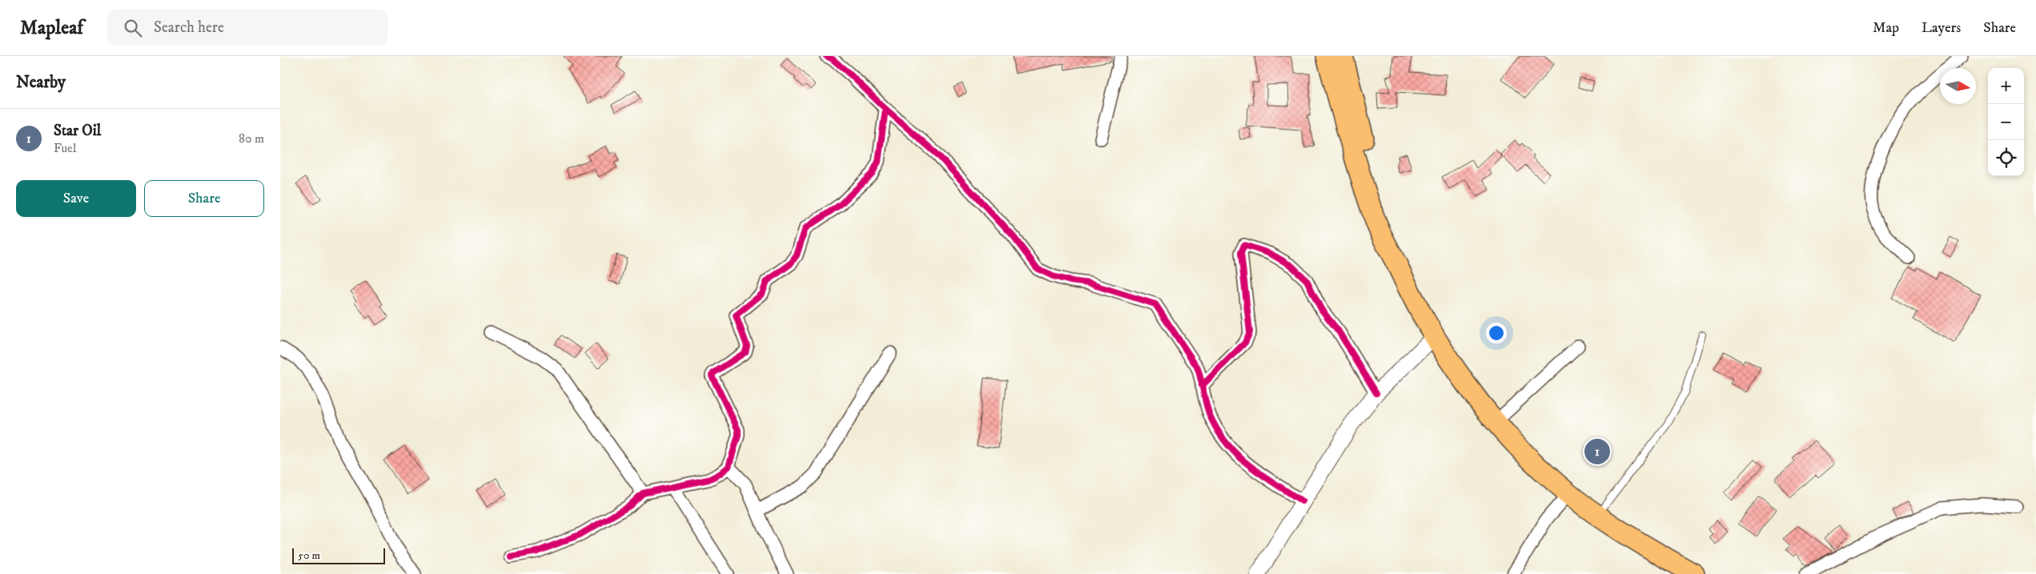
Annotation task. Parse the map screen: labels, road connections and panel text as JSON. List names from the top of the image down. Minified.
{"scale_bar":"50 m","north":"right","page":{"header":"Mapleaf","search":"Search here","nav":["Map","Layers","Share"],"heading":"Nearby","map_buttons":["+","−"],"list":[{"mark":"1","name":"Star Oil","note":"Fuel","value":"80 m"}],"buttons":["Save","Share"],"pins":"1","scale":"50 m"}}
